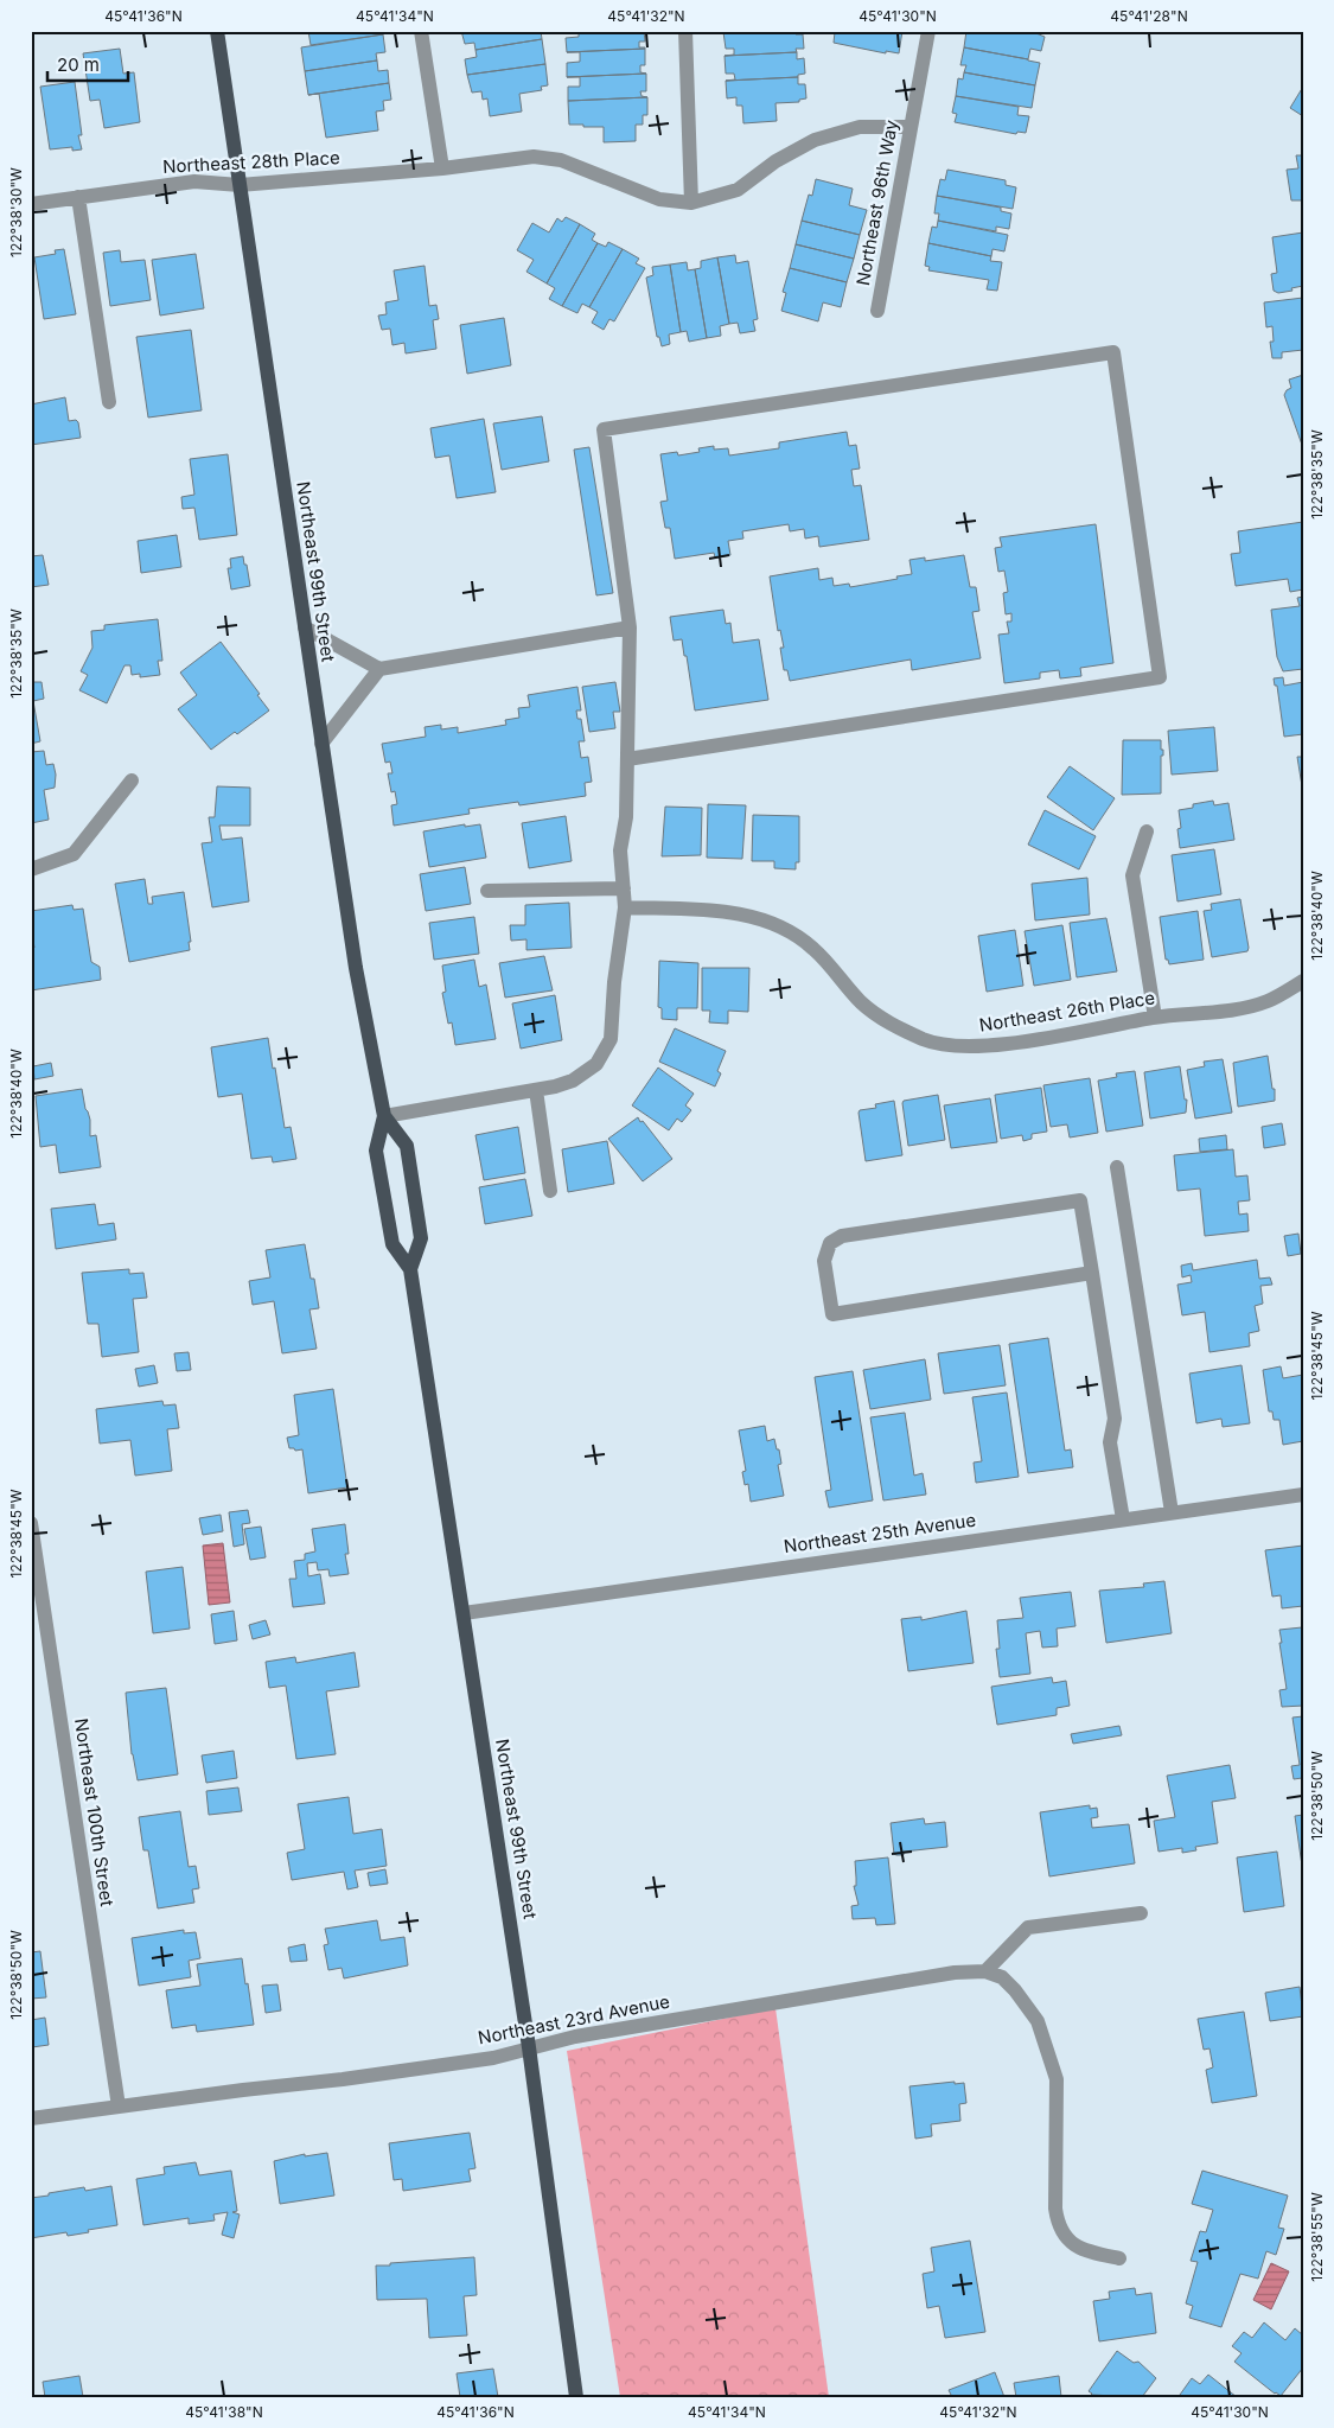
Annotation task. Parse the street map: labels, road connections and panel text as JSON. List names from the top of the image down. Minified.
{"streets":{"main road":["Northeast 99th Street"],"street":["Northeast 28th Place","Northeast 96th Way","Northeast 26th Place","Northeast 25th Avenue","Northeast 100th Street","Northeast 23rd Avenue"]},"crossings":[["Northeast 28th Place","Northeast 96th Way"],["Northeast 28th Place","Northeast 99th Street"],["Northeast 99th Street","Northeast 25th Avenue"],["Northeast 99th Street","Northeast 23rd Avenue"],["Northeast 100th Street","Northeast 23rd Avenue"]],"scale_bar":"20 m","coordinates":["45°41'36\"N","45°41'34\"N","45°41'32\"N","45°41'30\"N","45°41'28\"N","122°38'30\"W","122°38'35\"W","122°38'40\"W","122°38'45\"W","122°38'50\"W","122°38'55\"W","45°41'38\"N"]}
